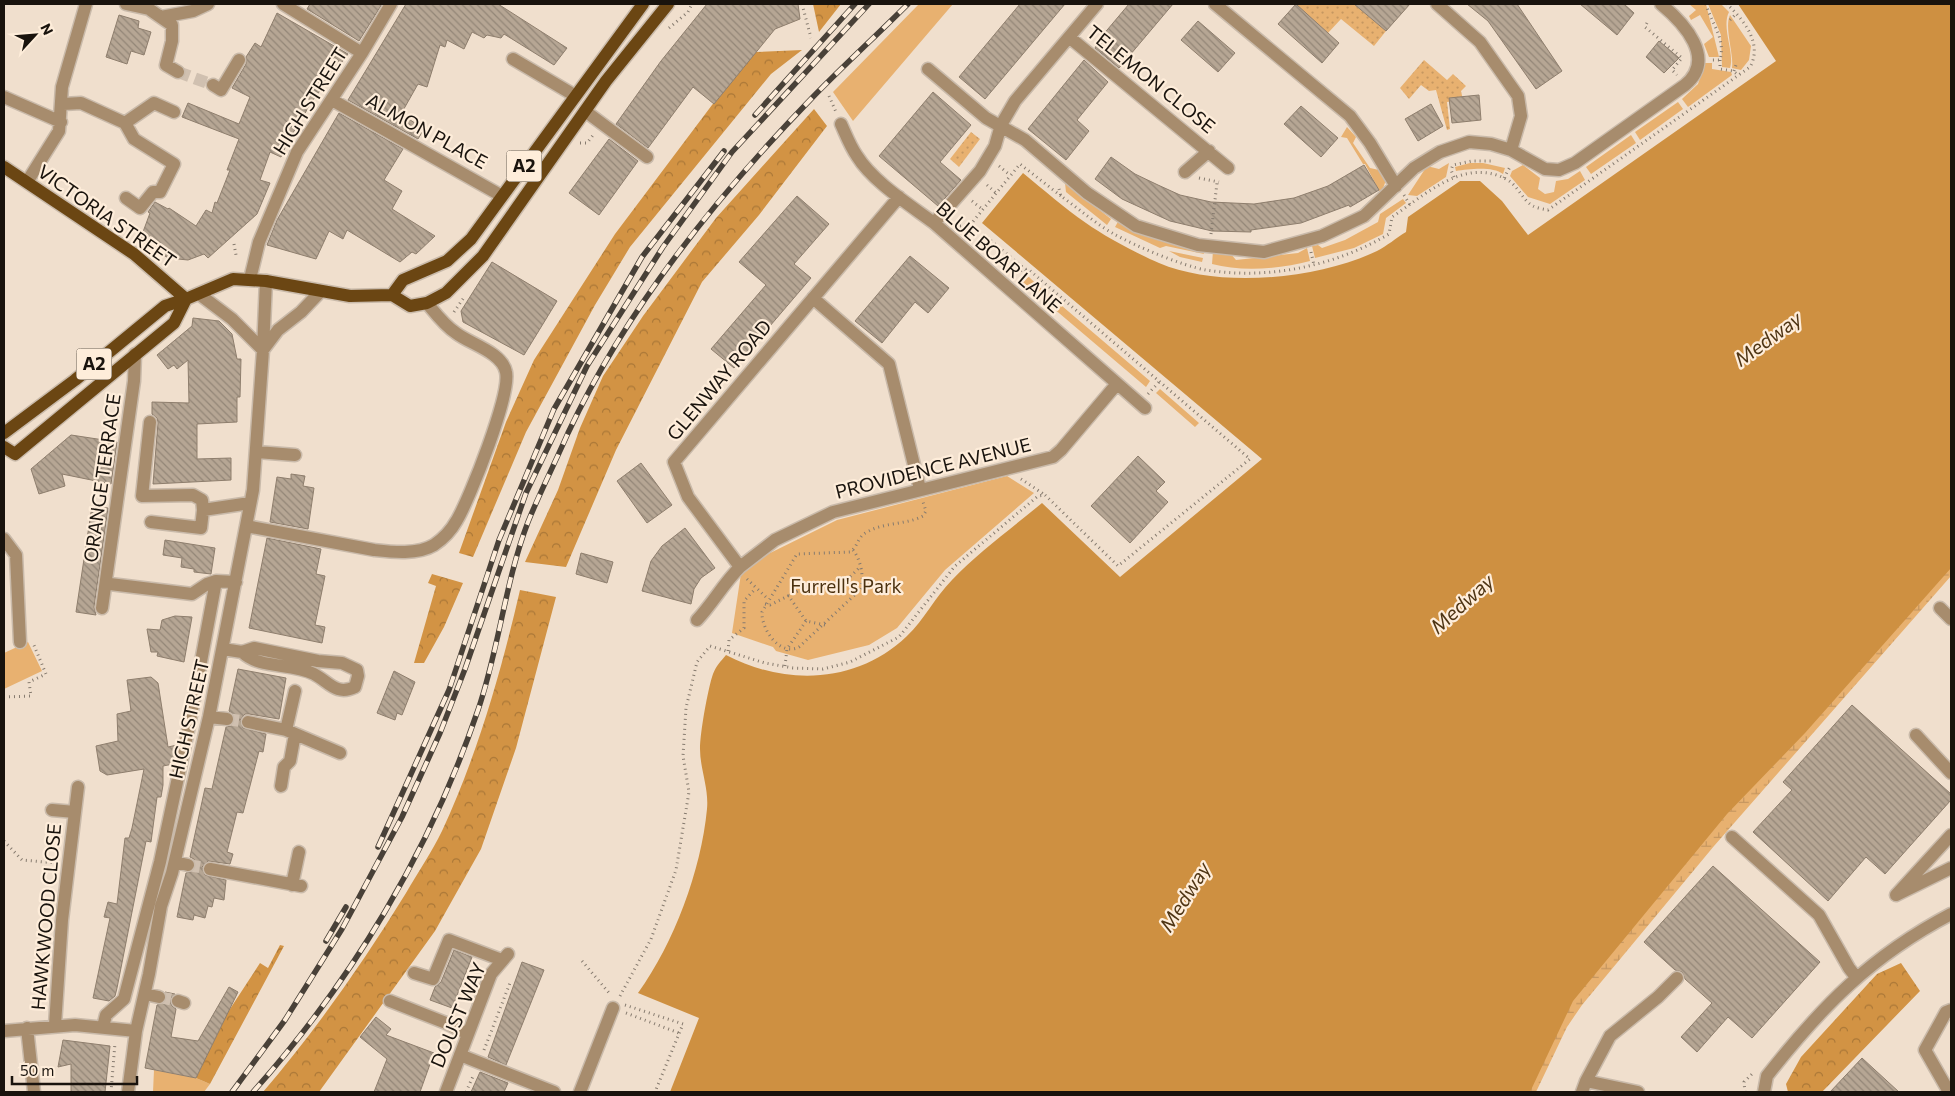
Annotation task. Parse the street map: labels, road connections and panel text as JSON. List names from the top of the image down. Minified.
{"streets":{"main road":["A2","VICTORIA STREET"],"street":["TELEMON CLOSE","HIGH STREET","ALMON PLACE","BLUE BOAR LANE","GLENWAY ROAD","PROVIDENCE AVENUE","ORANGE TERRACE","HAWKWOOD CLOSE","DOUST WAY"]},"crossings":[["HIGH STREET","ALMON PLACE"],["HIGH STREET","A2"],["ALMON PLACE","A2"],["A2","VICTORIA STREET"],["A2","ORANGE TERRACE"],["BLUE BOAR LANE","GLENWAY ROAD"],["BLUE BOAR LANE","PROVIDENCE AVENUE"],["GLENWAY ROAD","PROVIDENCE AVENUE"]],"water":["Medway"],"parks":["Furrell's Park"],"scale_bar":"50 m","north":"top right"}
